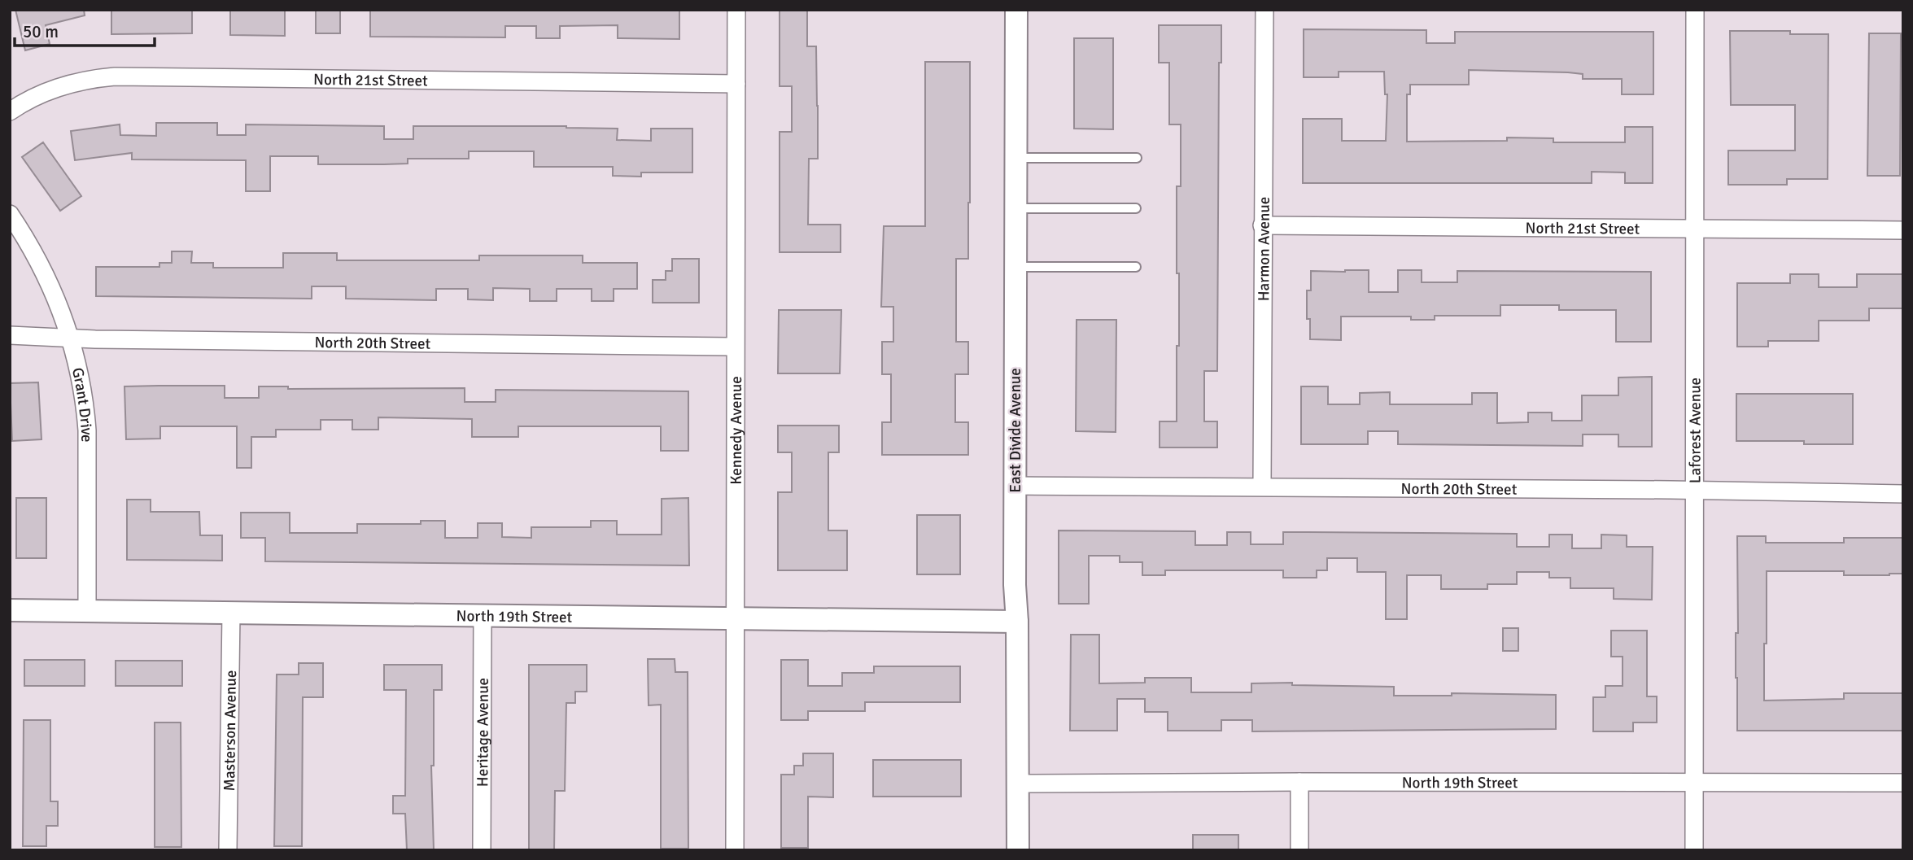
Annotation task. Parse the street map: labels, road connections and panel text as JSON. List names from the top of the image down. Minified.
{"streets":{"street":["North 21st Street","Harmon Avenue","North 20th Street","Grant Drive","Kennedy Avenue","East Divide Avenue","Laforest Avenue","North 19th Street","Masterson Avenue","Heritage Avenue"]},"crossings":[["North 21st Street","Harmon Avenue"],["North 21st Street","Kennedy Avenue"],["North 21st Street","Laforest Avenue"],["Harmon Avenue","North 20th Street"],["North 20th Street","Grant Drive"],["North 20th Street","Kennedy Avenue"],["North 20th Street","East Divide Avenue"],["North 20th Street","Laforest Avenue"],["Grant Drive","North 19th Street"],["Kennedy Avenue","North 19th Street"],["East Divide Avenue","North 19th Street"],["Laforest Avenue","North 19th Street"],["North 19th Street","Masterson Avenue"],["North 19th Street","Heritage Avenue"]],"scale_bar":"50 m"}
